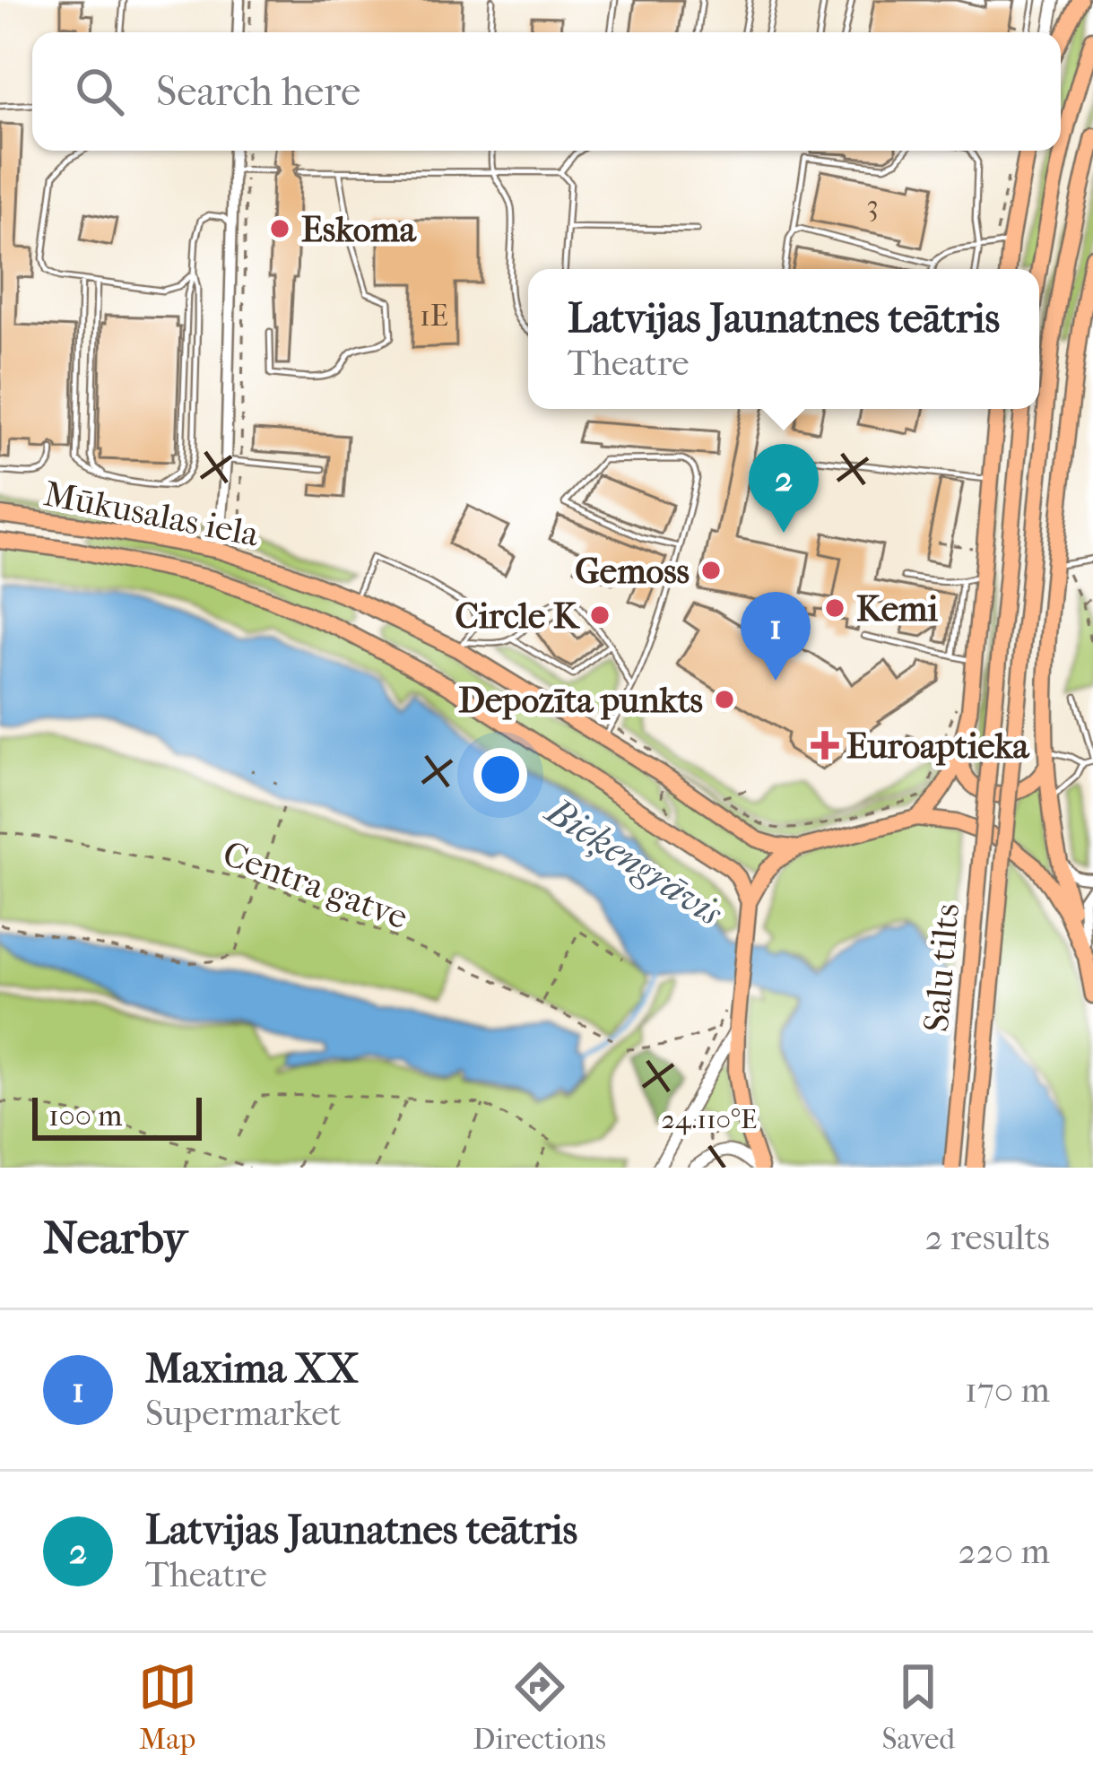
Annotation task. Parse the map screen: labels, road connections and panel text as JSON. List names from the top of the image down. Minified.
{"streets":{"highway":["Mūkusalas iela","Salu tilts"],"path":["Centra gatve"]},"water":["Bieķengrāvis"],"places":{"other":["Eskoma","Gemoss","Kemi","Circle K","Depozīta punkts"],"health":["Euroaptieka"]},"house_numbers":["3","1E"],"scale_bar":"100 m","page":{"search":"Search here","popup":["Latvijas Jaunatnes teātris","Theatre"],"pins":["2","1"],"scale":"100 m","heading":["Nearby","2 results"],"list":[{"mark":"1","name":"Maxima XX","note":"Supermarket","value":"170 m"},{"mark":"2","name":"Latvijas Jaunatnes teātris","note":"Theatre","value":"220 m"}],"nav":["Map","Directions","Saved"]},"coordinates":["24.110°E"]}
